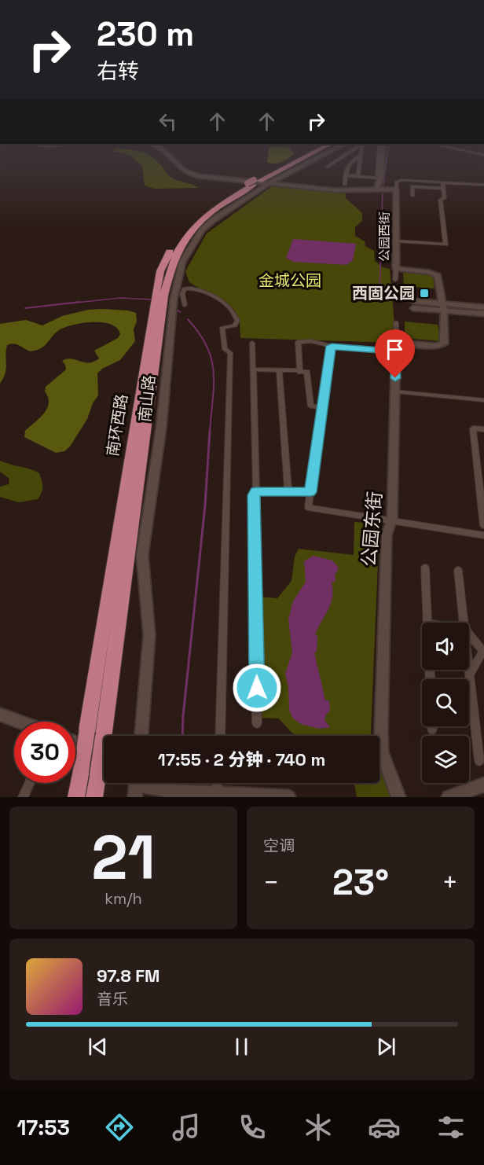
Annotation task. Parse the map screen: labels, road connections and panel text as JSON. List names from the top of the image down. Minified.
{"streets":{"highway":["南环西路"],"street":["公园西街","南山路","公园东街"]},"crossings":[["南山路","南环西路"]],"parks":["金城公园"],"places":{"transit":["西固公园"]},"page":{"turn":["230 m","右转"],"limit":"30","trip":"17:55 · 2 分钟 · 740 m","tile":[["21","km/h"],"空调"],"heat":["−","23°","+"],"song":["97.8 FM","音乐"],"tabs":"17:53"}}
